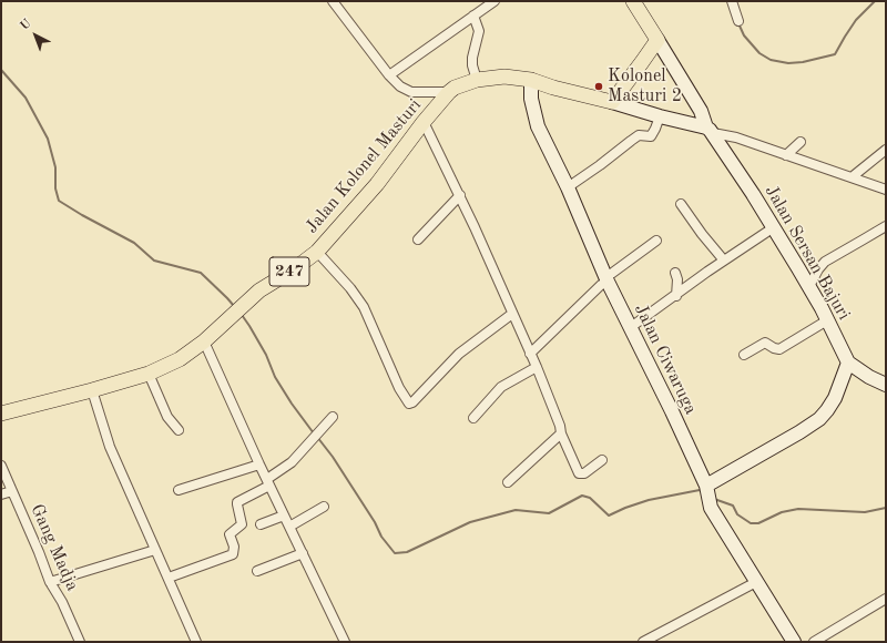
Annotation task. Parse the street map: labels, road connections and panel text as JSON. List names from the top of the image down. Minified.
{"streets":{"main road":["Jalan Kolonel Masturi","247"],"street":["Jalan Sersan Bajuri","Jalan Ciwaruga","Gang Madja"]},"crossings":[["Jalan Kolonel Masturi","Jalan Ciwaruga"]],"places":["Kolonel Masturi 2"],"north":"top left"}
